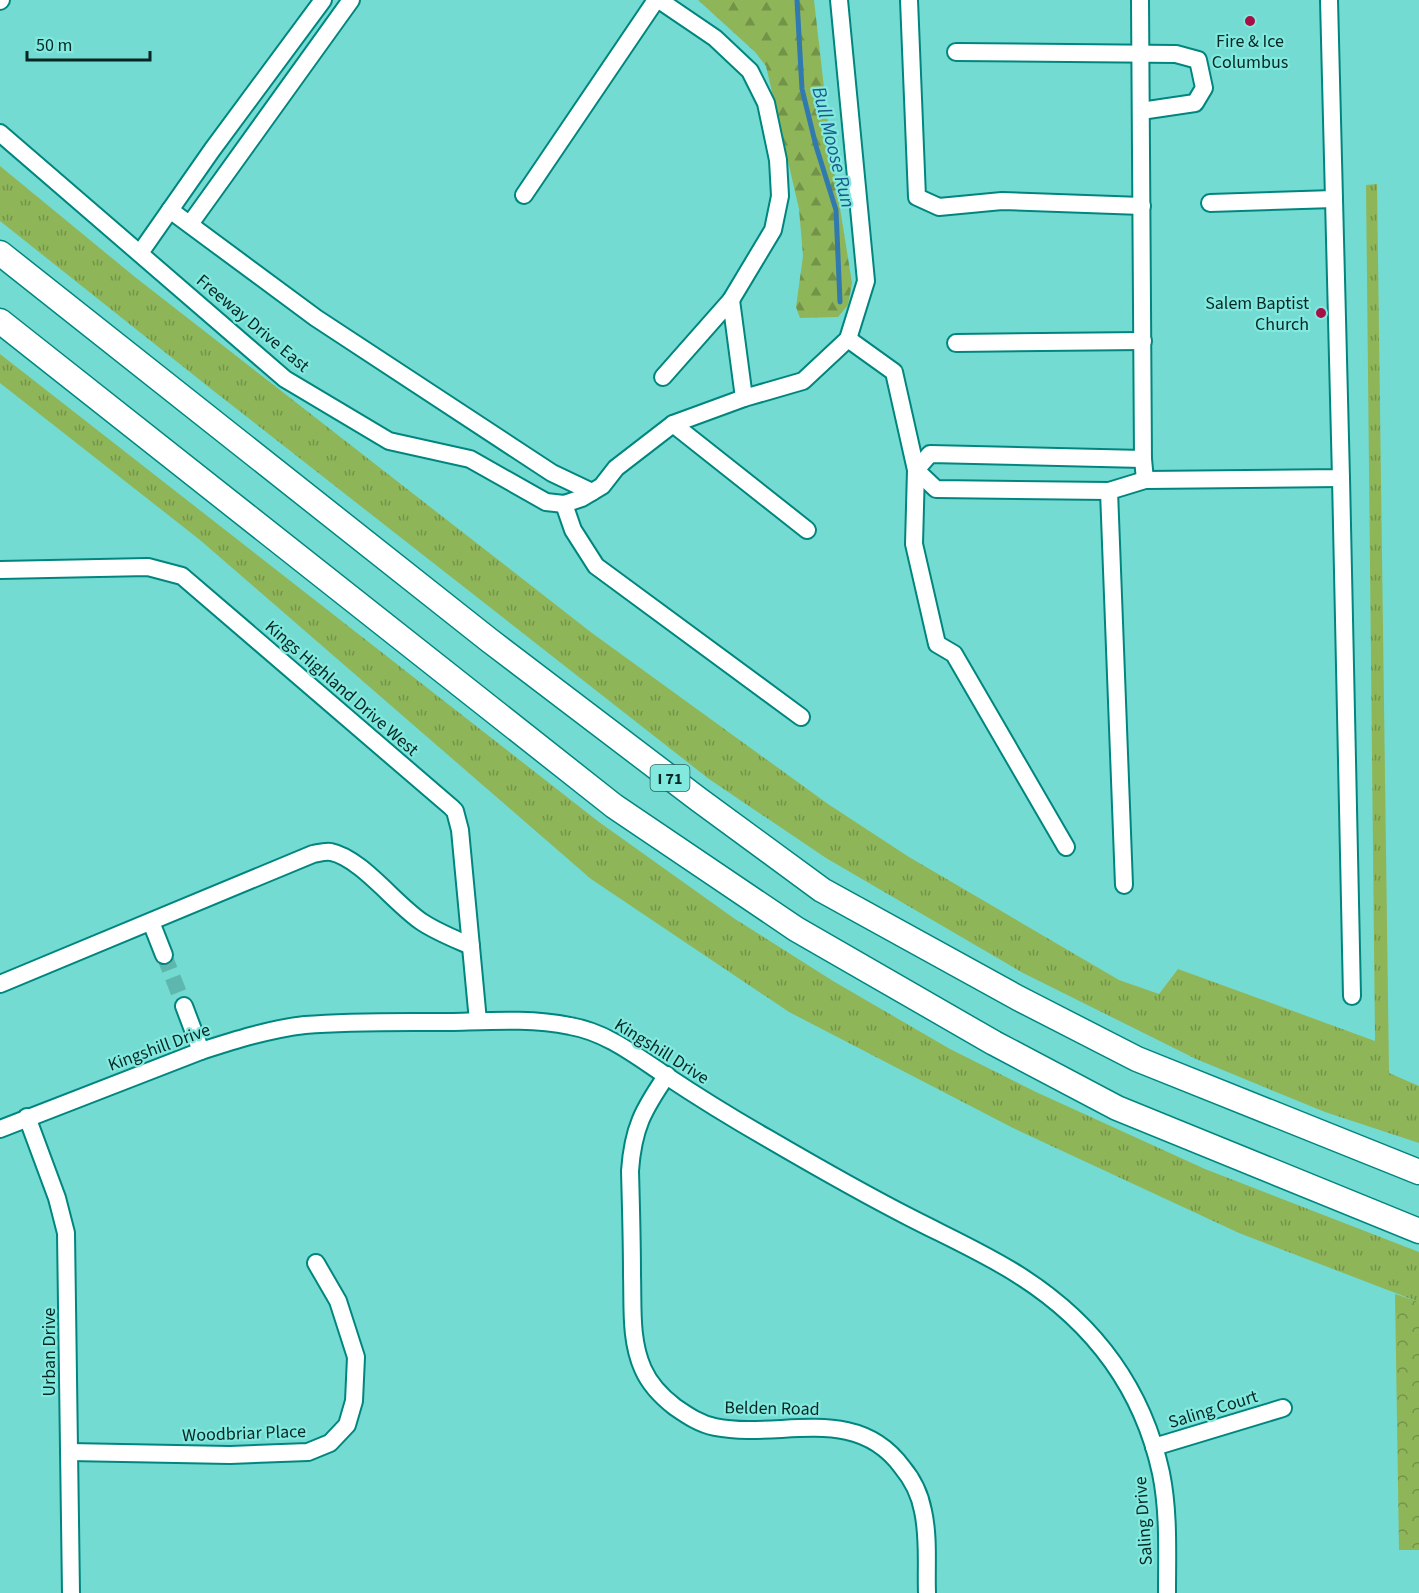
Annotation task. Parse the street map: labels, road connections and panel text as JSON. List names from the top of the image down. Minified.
{"streets":{"highway":["I 71"],"street":["Freeway Drive East","Kings Highland Drive West","Kingshill Drive","Urban Drive","Belden Road","Saling Court","Woodbriar Place","Saling Drive"]},"crossings":[["Kings Highland Drive West","Kingshill Drive"],["Kingshill Drive","Urban Drive"],["Kingshill Drive","Belden Road"],["Kingshill Drive","Saling Court"],["Kingshill Drive","Saling Drive"],["Urban Drive","Woodbriar Place"],["Saling Court","Saling Drive"]],"water":["Bull Moose Run"],"places":["Fire & Ice Columbus","Salem Baptist Church"],"scale_bar":"50 m"}
